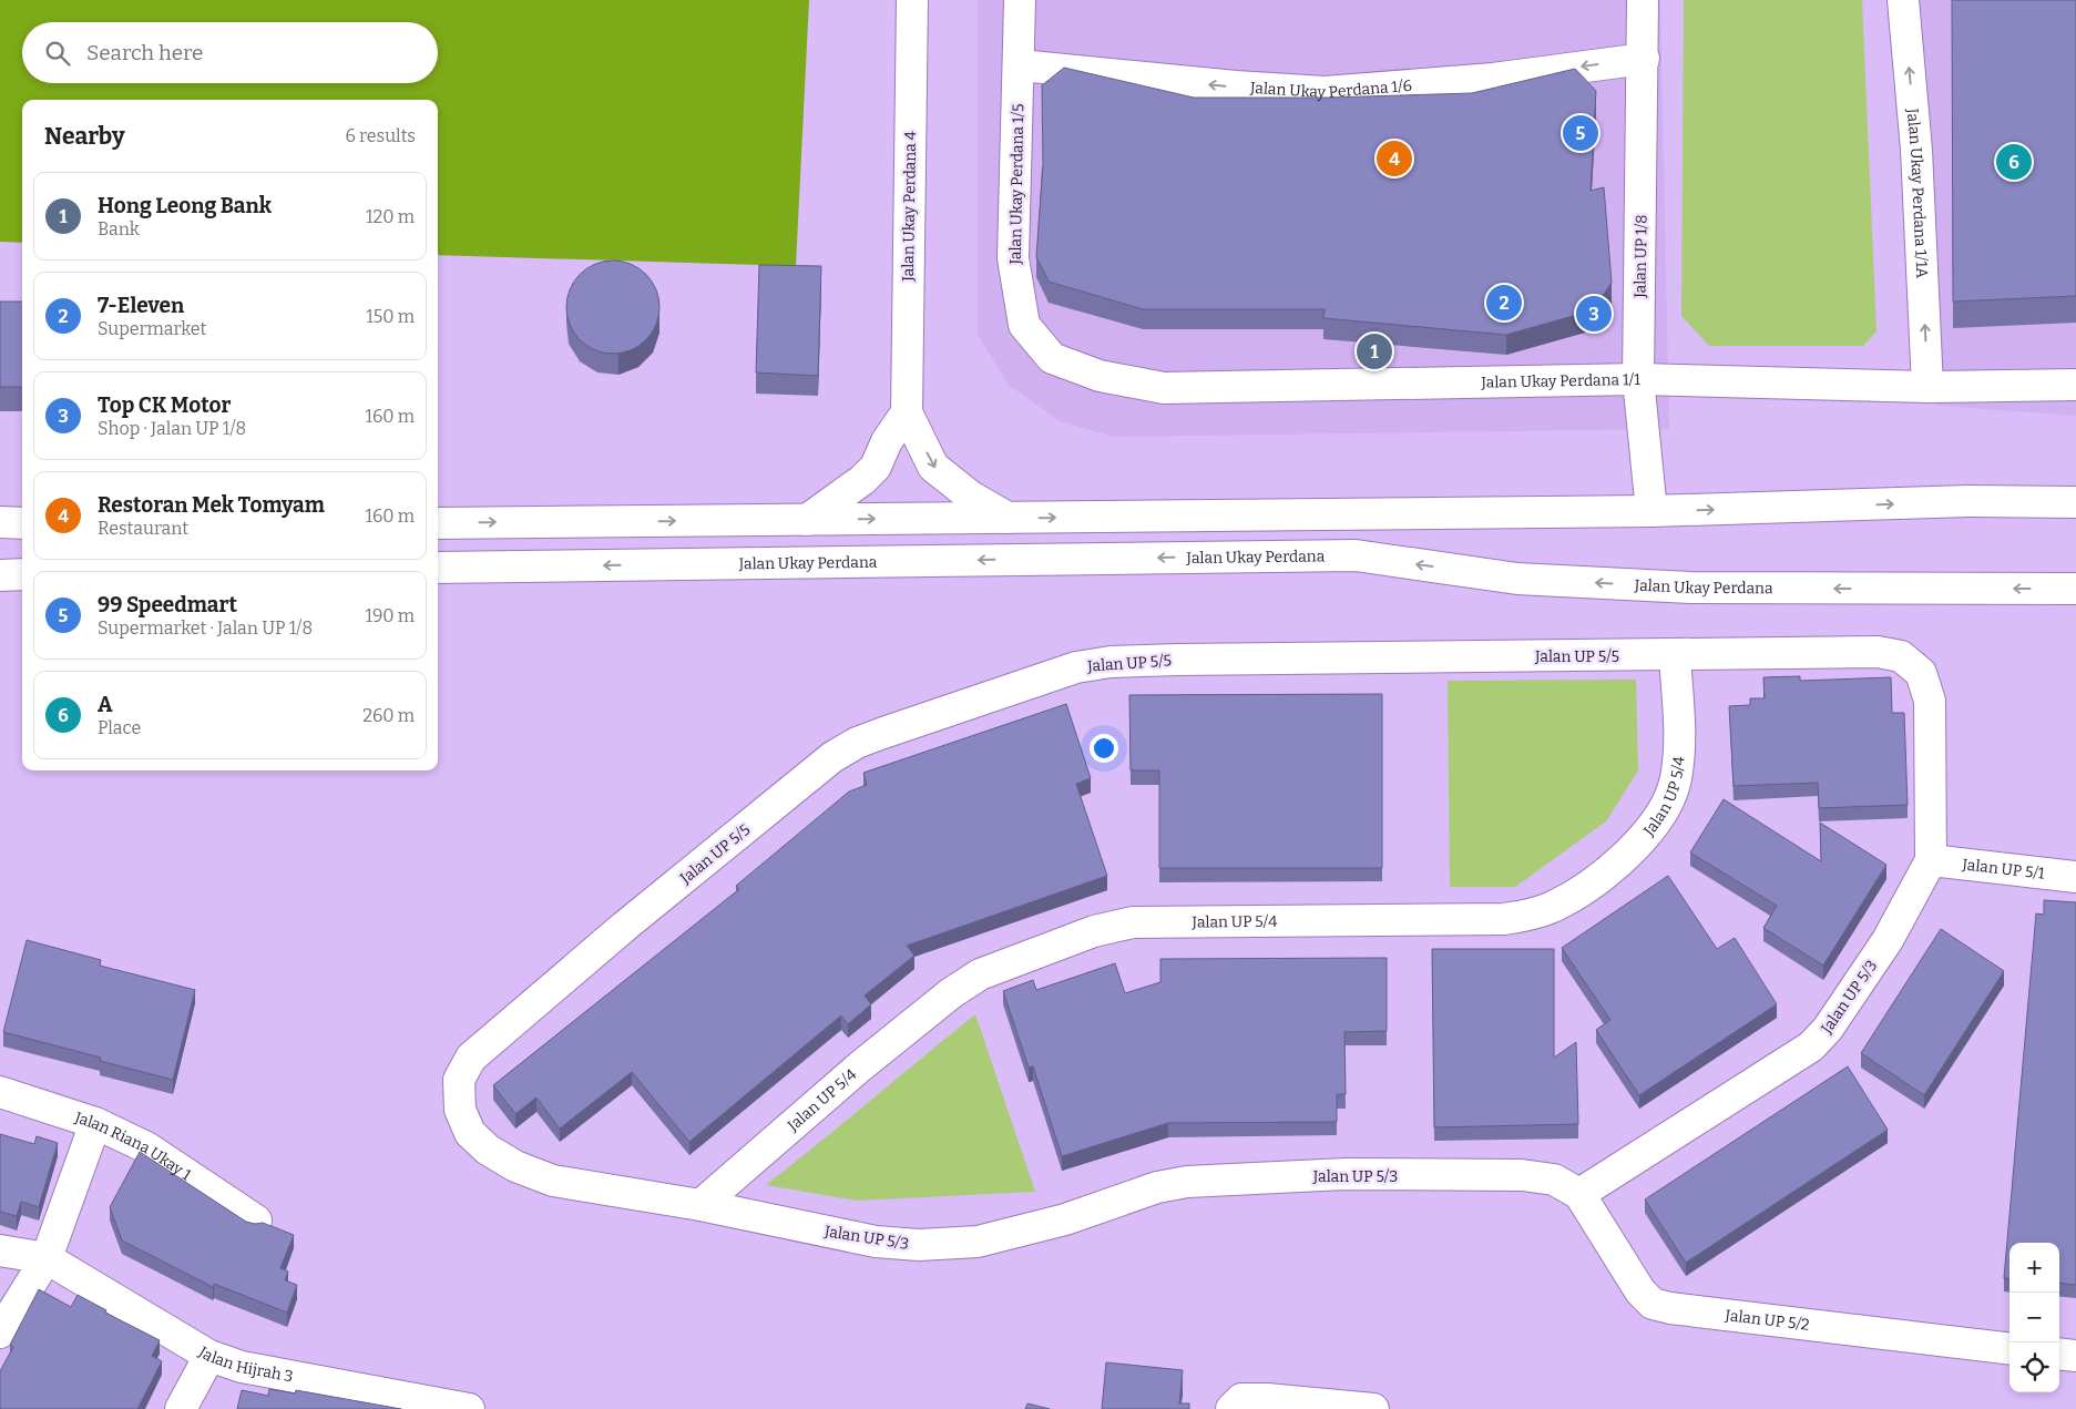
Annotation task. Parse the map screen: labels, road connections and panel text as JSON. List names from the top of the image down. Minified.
{"streets":{"street":["Jalan Ukay Perdana 1/6","Jalan Ukay Perdana 1/5","Jalan Ukay Perdana 1/1A","Jalan Ukay Perdana 4","Jalan UP 1/8","Jalan Ukay Perdana 1/1","Jalan Ukay Perdana","Jalan UP 5/5","Jalan UP 5/4","Jalan UP 5/1","Jalan UP 5/3","Jalan Riana Ukay 1","Jalan UP 5/2","Jalan Hijrah 3"]},"crossings":[["Jalan Ukay Perdana 1/6","Jalan Ukay Perdana 1/5"],["Jalan Ukay Perdana 1/6","Jalan UP 1/8"],["Jalan Ukay Perdana 1/5","Jalan Ukay Perdana 1/1"],["Jalan Ukay Perdana 1/1A","Jalan Ukay Perdana 1/1"],["Jalan UP 1/8","Jalan Ukay Perdana 1/1"],["Jalan UP 5/5","Jalan UP 5/4"],["Jalan UP 5/5","Jalan UP 5/3"],["Jalan UP 5/4","Jalan UP 5/3"],["Jalan UP 5/1","Jalan UP 5/3"],["Jalan UP 5/3","Jalan UP 5/2"]],"one_way":["Jalan Ukay Perdana 1/6","Jalan Ukay Perdana 1/1A"],"page":{"search":"Search here","heading":["Nearby","6 results"],"pins":["5","4","6","2","3","1"],"list":[{"mark":"1","name":"Hong Leong Bank","note":"Bank","value":"120 m"},{"mark":"2","name":"7-Eleven","note":"Supermarket","value":"150 m"},{"mark":"3","name":"Top CK Motor","note":"Shop · Jalan UP 1/8","value":"160 m"},{"mark":"4","name":"Restoran Mek Tomyam","note":"Restaurant","value":"160 m"},{"mark":"5","name":"99 Speedmart","note":"Supermarket · Jalan UP 1/8","value":"190 m"},{"mark":"6","name":"A","note":"Place","value":"260 m"}],"map_buttons":["+","−"]}}
